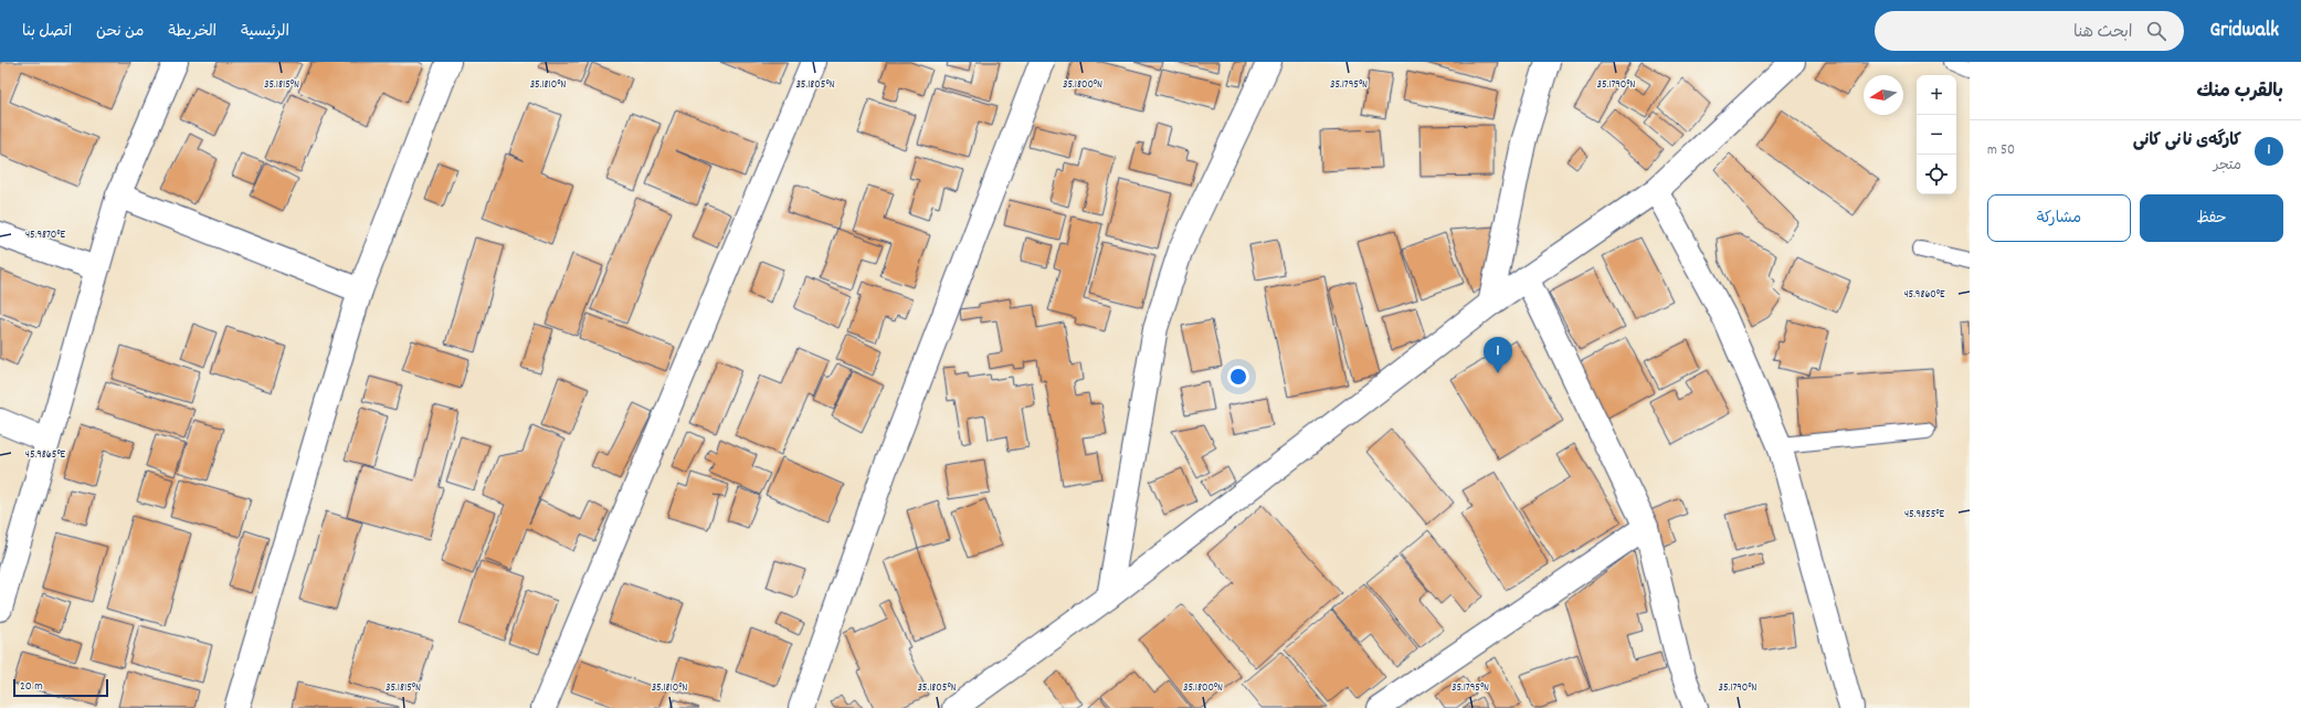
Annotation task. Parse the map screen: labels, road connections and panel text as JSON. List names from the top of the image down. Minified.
{"scale_bar":"20 m","north":"left","page":{"header":"Gridwalk","search":"ابحث هنا","nav":["الرئيسية","الخريطة","من نحن","اتصل بنا"],"heading":"بالقرب منك","map_buttons":["+","−"],"list":[{"mark":"1","name":"کارگەی نانی کانی","note":"متجر","value":"50 m"}],"buttons":["حفظ","مشاركة"],"pins":"1","scale":"20 m"},"coordinates":["35.1815°N","35.1810°N","35.1805°N","35.1800°N","35.1795°N","35.1790°N","45.9870°E","45.9860°E","45.9865°E","45.9855°E"]}
